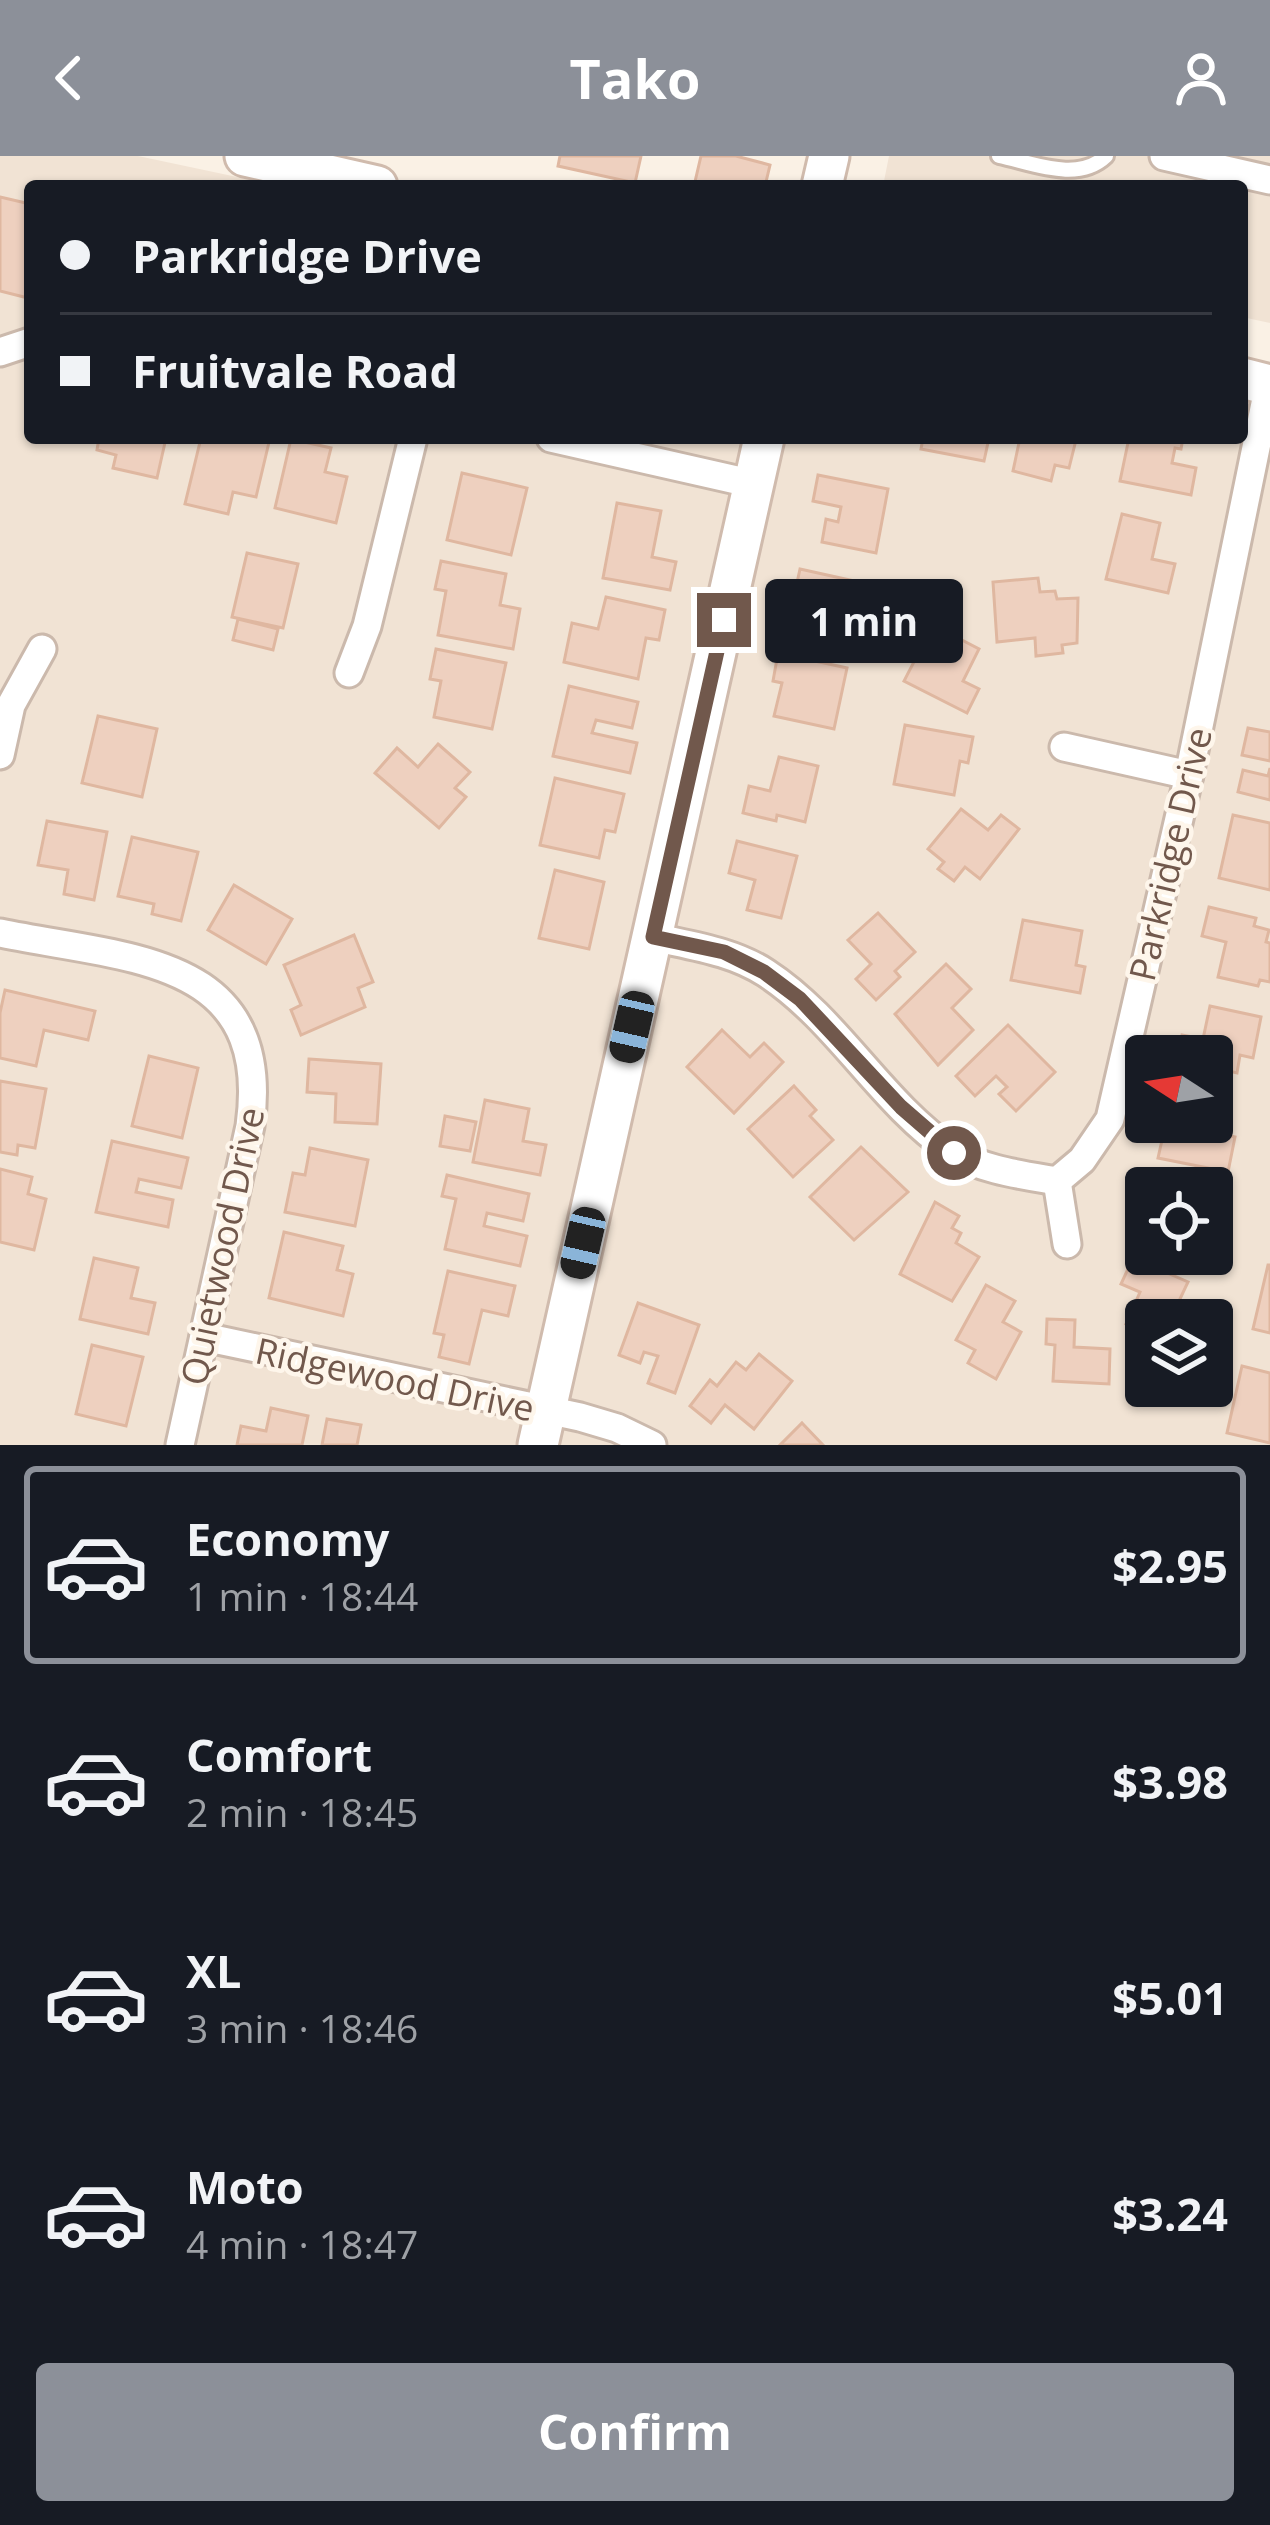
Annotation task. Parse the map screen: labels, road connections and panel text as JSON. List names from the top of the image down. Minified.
{"streets":{"street":["Parkridge Drive","Quietwood Drive","Ridgewood Drive"]},"crossings":[["Quietwood Drive","Ridgewood Drive"]],"north":"left","page":{"header":"Tako","banner":["Parkridge Drive","Fruitvale Road"],"bubble":"1 min","list":[{"name":"Economy","note":"1 min · 18:44","value":"$2.95"},{"name":"Comfort","note":"2 min · 18:45","value":"$3.98"},{"name":"XL","note":"3 min · 18:46","value":"$5.01"},{"name":"Moto","note":"4 min · 18:47","value":"$3.24"}],"buttons":"Confirm"}}
